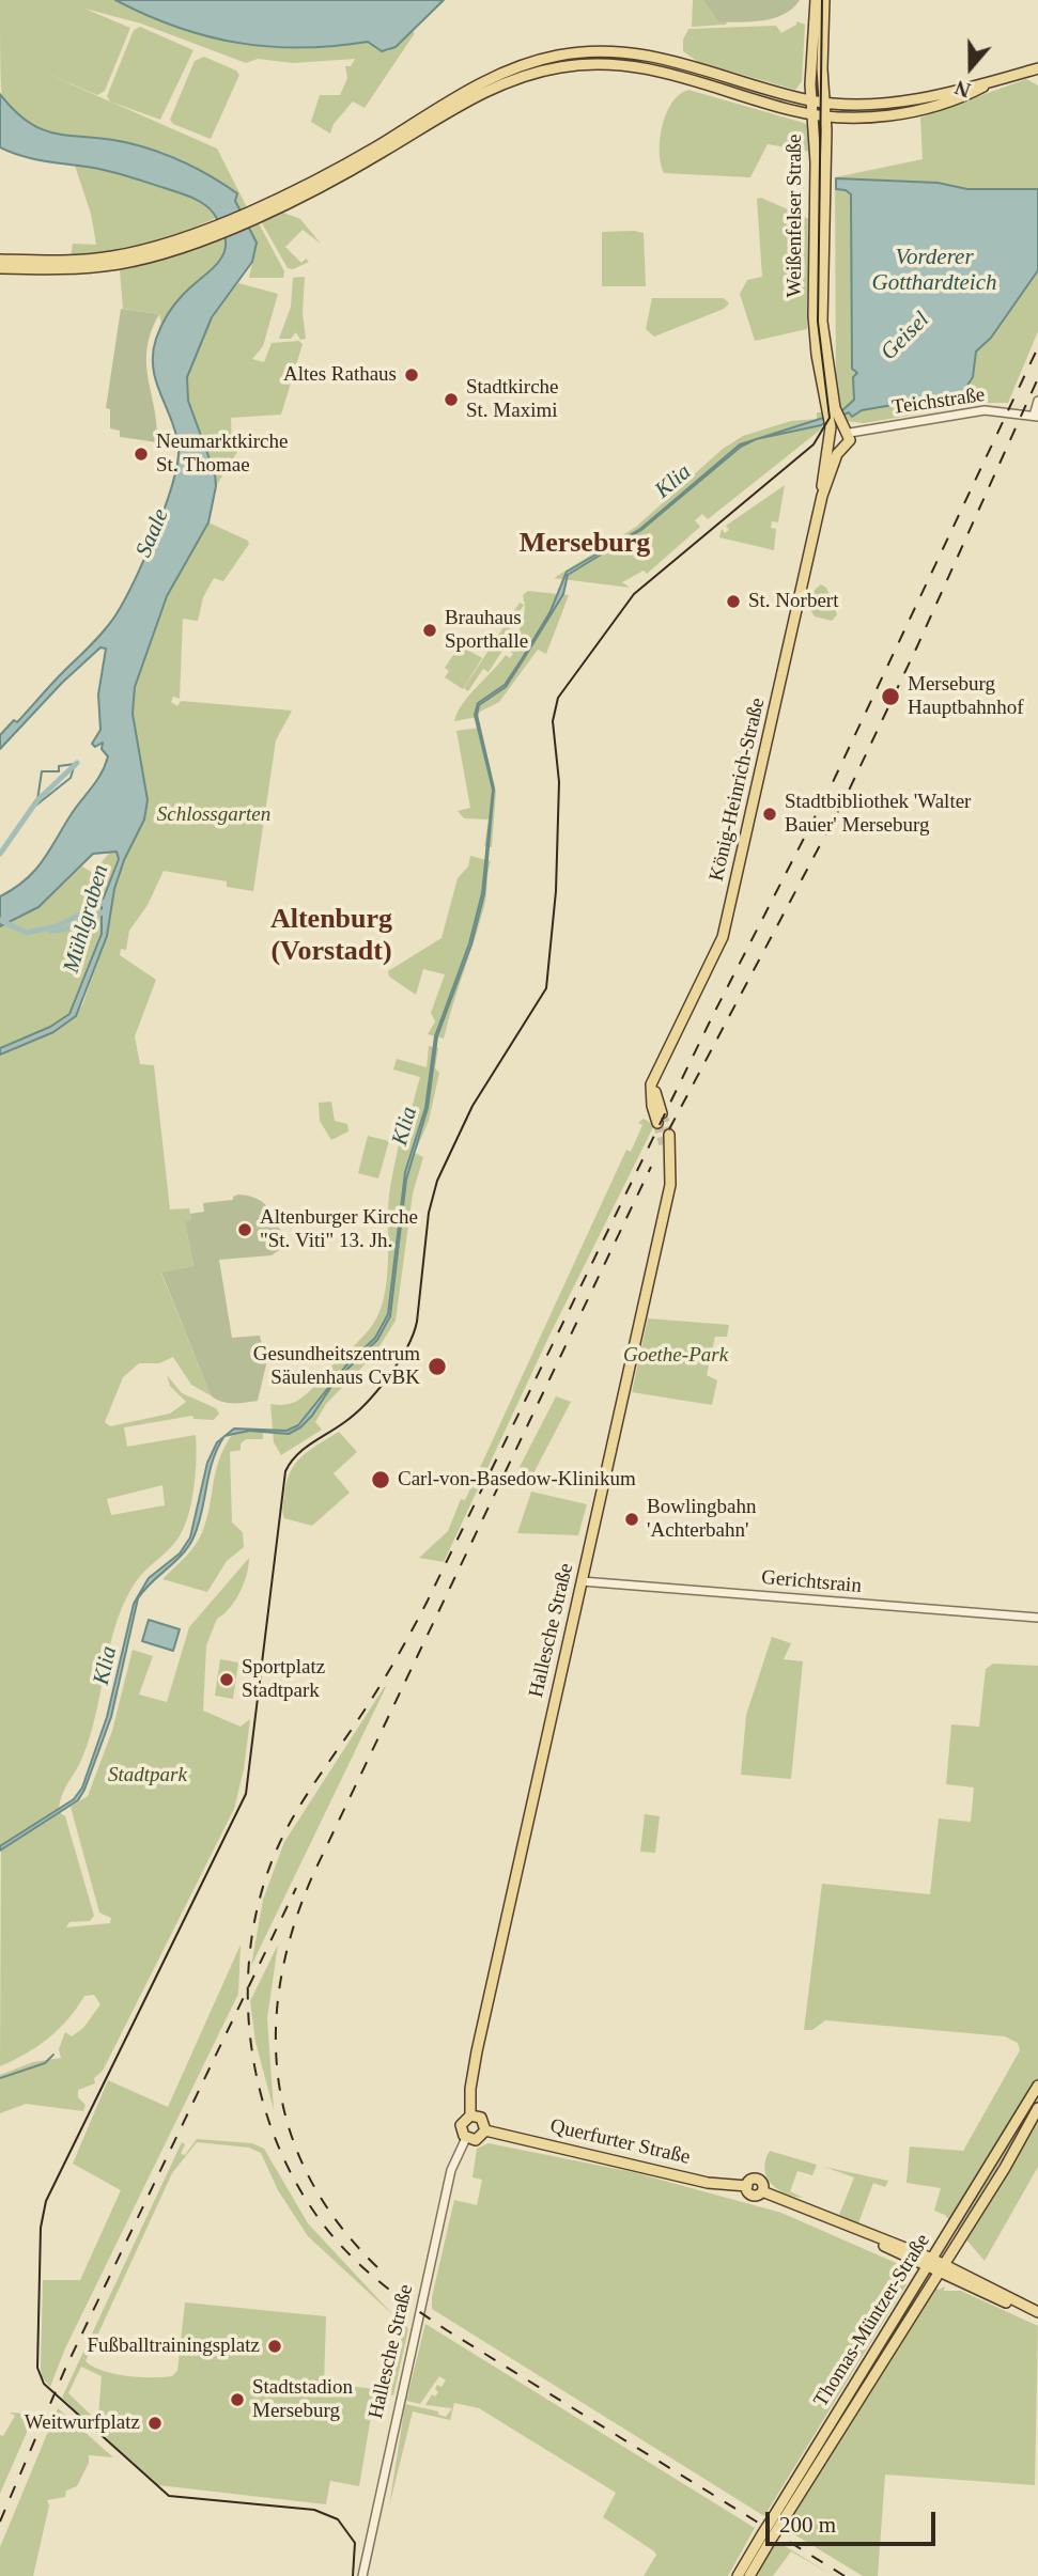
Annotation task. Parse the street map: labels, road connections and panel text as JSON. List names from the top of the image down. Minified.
{"streets":{"main road":["Weißenfelser Straße","König-Heinrich-Straße","Hallesche Straße","Querfurter Straße","Thomas-Müntzer-Straße"],"street":["Teichstraße","Gerichtsrain"]},"crossings":[["Weißenfelser Straße","Teichstraße"],["Weißenfelser Straße","König-Heinrich-Straße"],["Teichstraße","König-Heinrich-Straße"],["Gerichtsrain","Hallesche Straße"],["Hallesche Straße","Querfurter Straße"],["Querfurter Straße","Thomas-Müntzer-Straße"]],"districts":["Merseburg","Altenburg (Vorstadt)"],"water":["Vorderer Gotthardteich","Geisel","Klia","Saale","Mühlgraben"],"parks":["Schlossgarten","Goethe-Park","Stadtpark"],"places":["Altes Rathaus","Stadtkirche St. Maximi","Neumarktkirche St. Thomae","St. Norbert","Brauhaus Sporthalle","Merseburg Hauptbahnhof","Stadtbibliothek 'Walter Bauer' Merseburg","Altenburger Kirche \"St. Viti\" 13. Jh.","Gesundheitszentrum Säulenhaus CvBK","Carl-von-Basedow-Klinikum","Bowlingbahn 'Achterbahn'","Sportplatz Stadtpark","Fußballtrainingsplatz","Stadtstadion Merseburg","Weitwurfplatz"],"scale_bar":"200 m","north":"bottom"}
